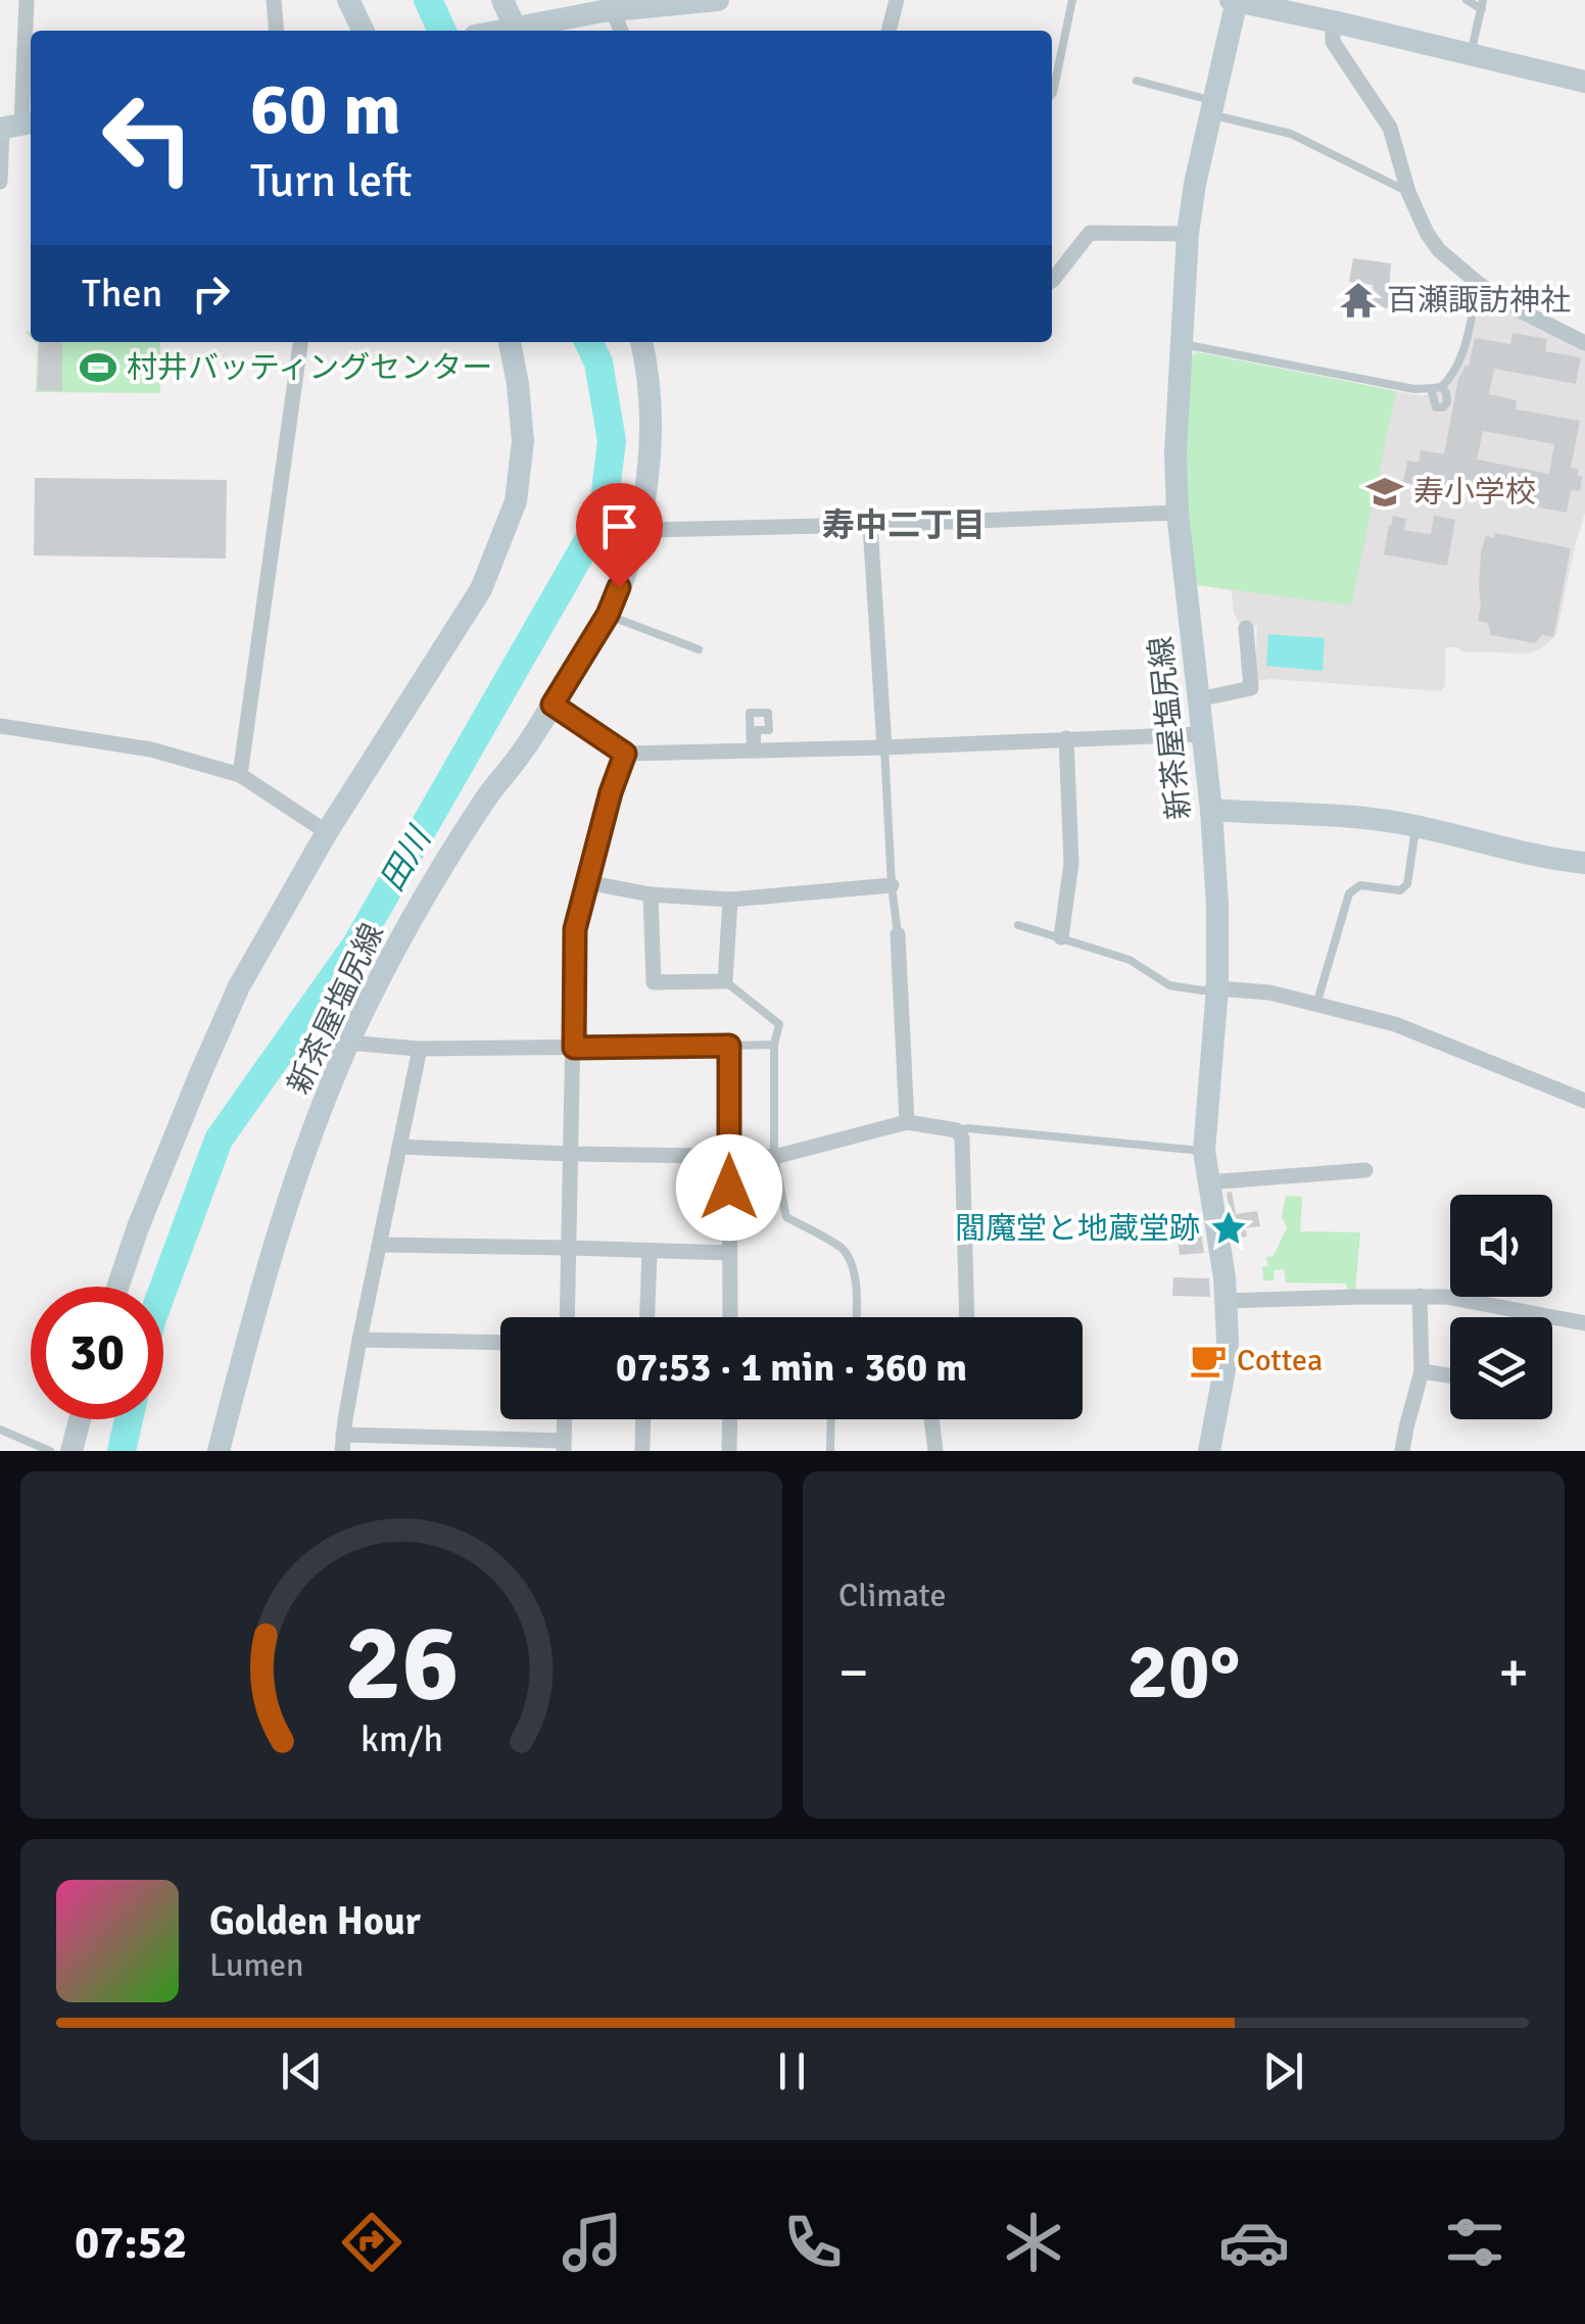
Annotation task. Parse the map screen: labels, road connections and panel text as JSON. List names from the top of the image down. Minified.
{"streets":{"main road":["新茶屋塩尻線"]},"districts":["寿中二丁目"],"water":["田川"],"places":{"temple":["百瀬諏訪神社"],"sports":["村井バッティングセンター"],"school or university":["寿小学校"],"place":["閻魔堂と地蔵堂跡"],"cafe":["Cottea"]},"page":{"turn":["60 m","Turn left"],"then":"Then","limit":"30","trip":"07:53 · 1 min · 360 m","tile":"Climate","heat":["−","20°","+"],"song":["Golden Hour","Lumen"],"tabs":"07:52","gauge":["26","km/h"]}}
